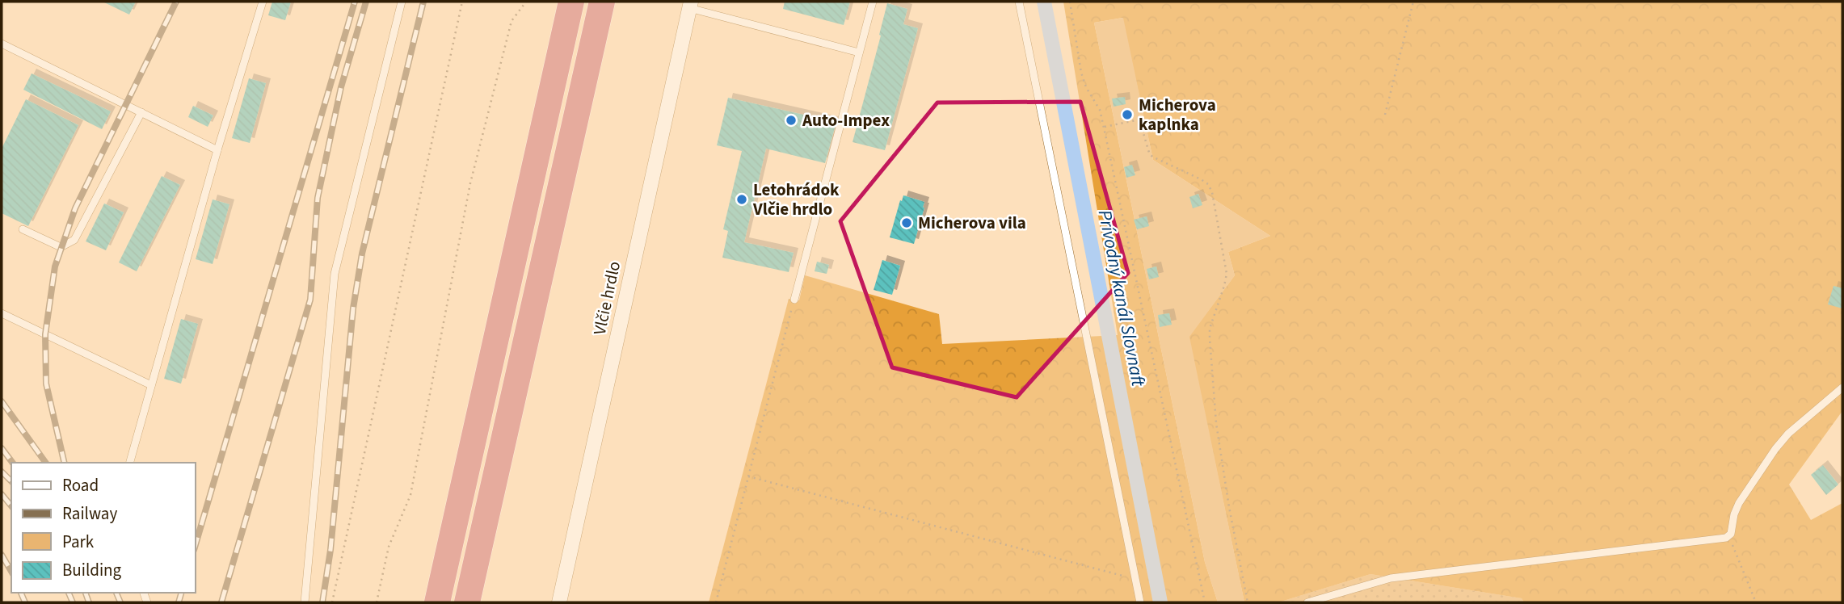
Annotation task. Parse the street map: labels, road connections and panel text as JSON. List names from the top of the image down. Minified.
{"streets":{"street":["Vlčie hrdlo"]},"water":["Prívodný kanál Slovnaft"],"places":["Micherova kaplnka","Auto-Impex","Letohrádok Vlčie hrdlo","Micherova vila"],"legend":["Road","Railway","Park","Building"]}
